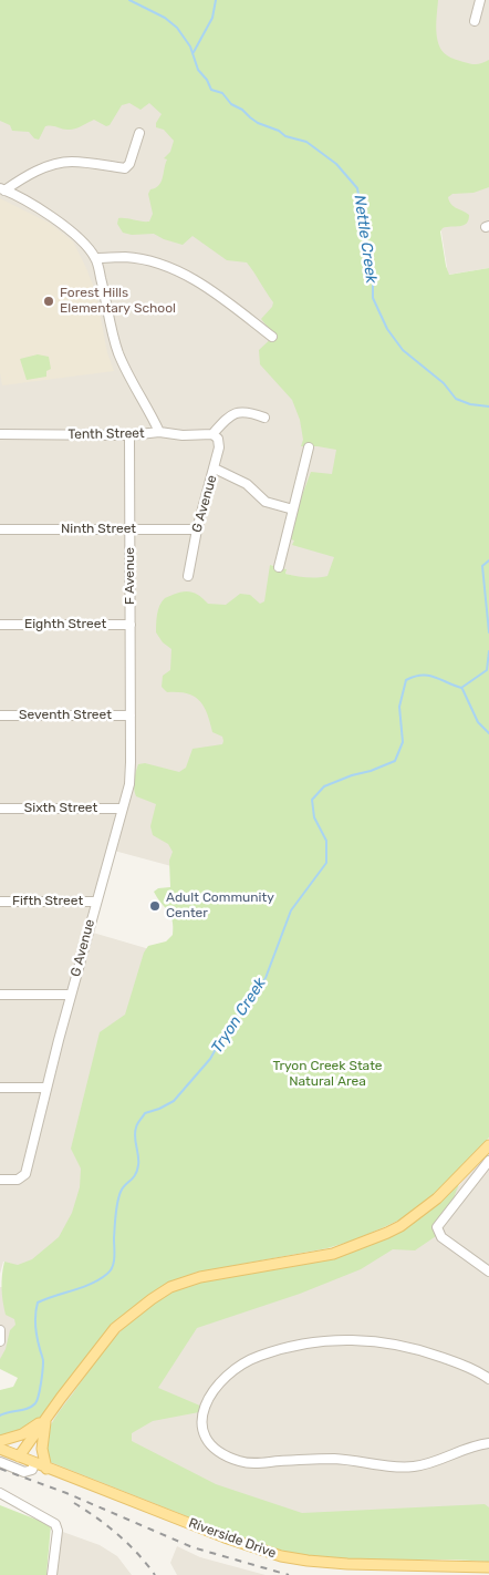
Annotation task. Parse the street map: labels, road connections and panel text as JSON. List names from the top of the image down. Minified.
{"streets":{"main road":["Riverside Drive"],"street":["Tenth Street","G Avenue","Ninth Street","F Avenue","Eighth Street","Seventh Street","Sixth Street","Fifth Street"]},"crossings":[["Tenth Street","G Avenue"],["Tenth Street","F Avenue"],["G Avenue","Ninth Street"],["G Avenue","F Avenue"],["G Avenue","Seventh Street"],["G Avenue","Sixth Street"],["G Avenue","Fifth Street"],["Ninth Street","F Avenue"],["F Avenue","Eighth Street"],["F Avenue","Seventh Street"]],"water":["Nettle Creek","Tryon Creek"],"parks":["Tryon Creek State Natural Area"],"places":["Forest Hills Elementary School","Adult Community Center"]}
